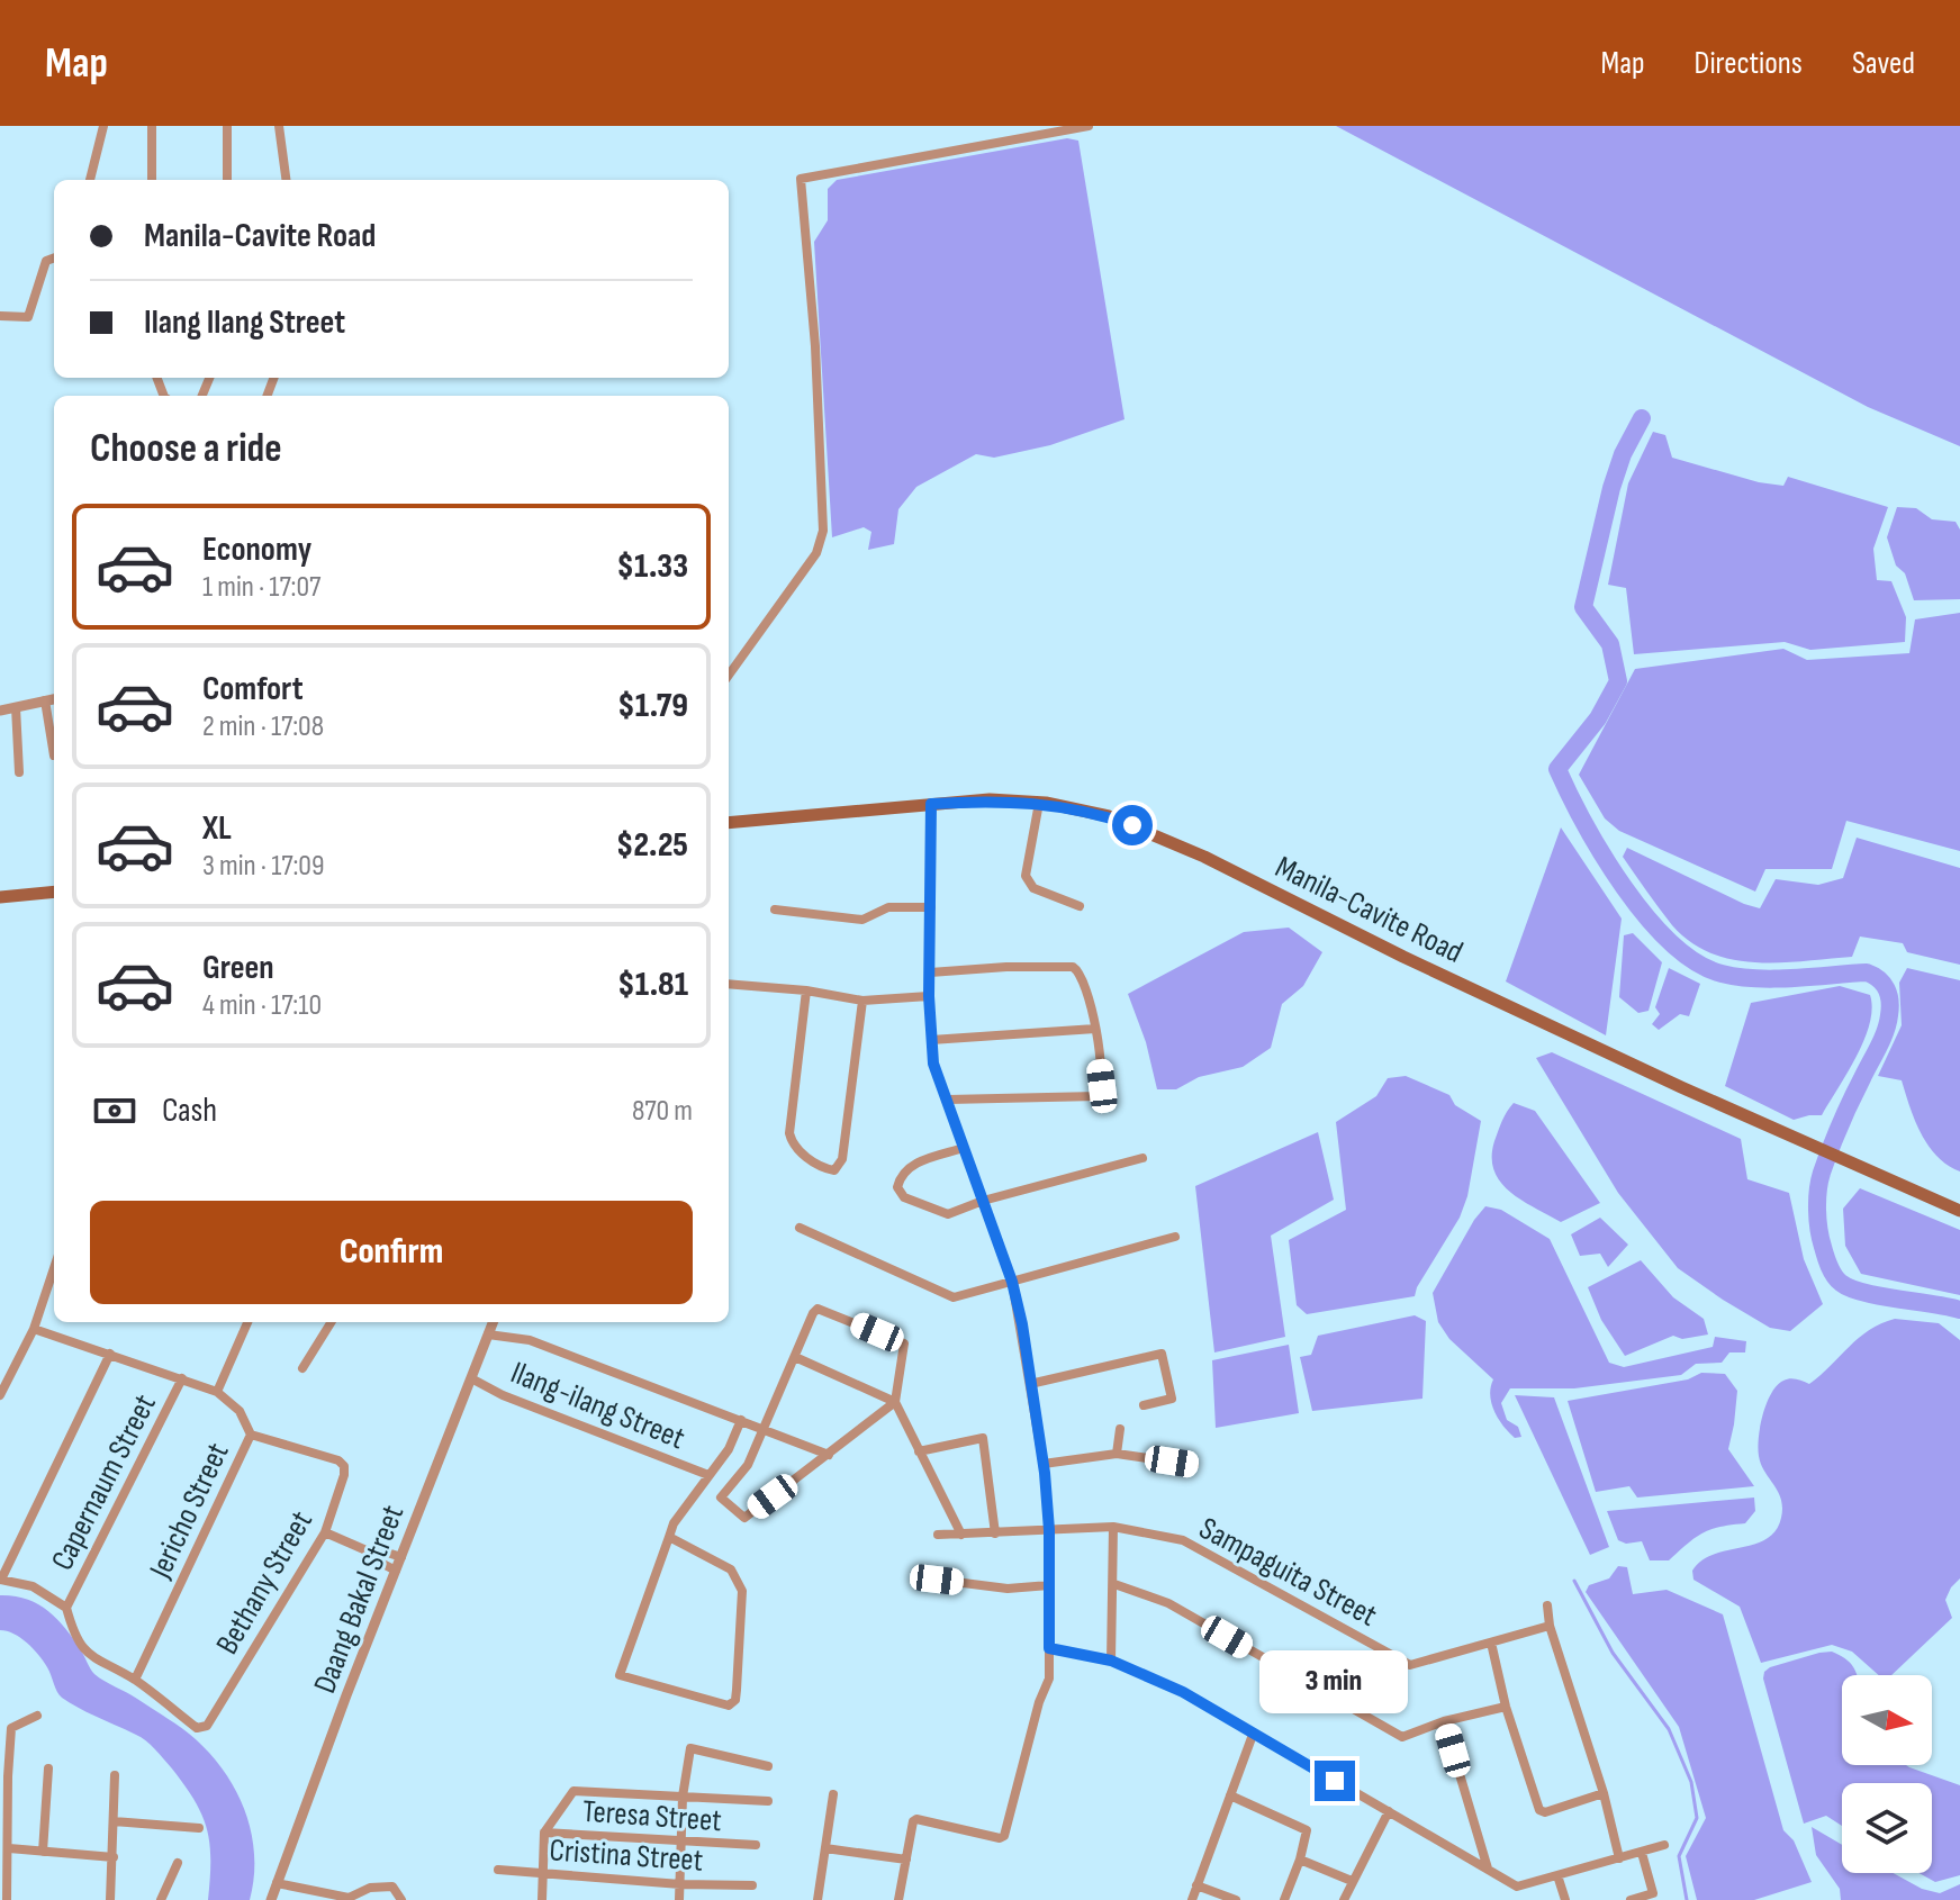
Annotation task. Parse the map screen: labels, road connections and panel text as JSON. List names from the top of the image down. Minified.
{"streets":{"main road":["Manila-Cavite Road"],"street":["Ilang-ilang Street","Capernaum Street","Jericho Street","Sampaguita Street","Bethany Street","Daang Bakal Street","Teresa Street","Cristina Street"]},"crossings":[["Ilang-ilang Street","Daang Bakal Street"],["Jericho Street","Bethany Street"]],"north":"right","page":{"header":"Map","nav":["Map","Directions","Saved"],"banner":["Manila-Cavite Road","Ilang Ilang Street"],"heading":"Choose a ride","list":[{"name":"Economy","note":"1 min · 17:07","value":"$1.33"},{"name":"Comfort","note":"2 min · 17:08","value":"$1.79"},{"name":"XL","note":"3 min · 17:09","value":"$2.25"},{"name":"Green","note":"4 min · 17:10","value":"$1.81"}],"pay":["Cash","870 m"],"buttons":"Confirm","bubble":"3 min"}}
